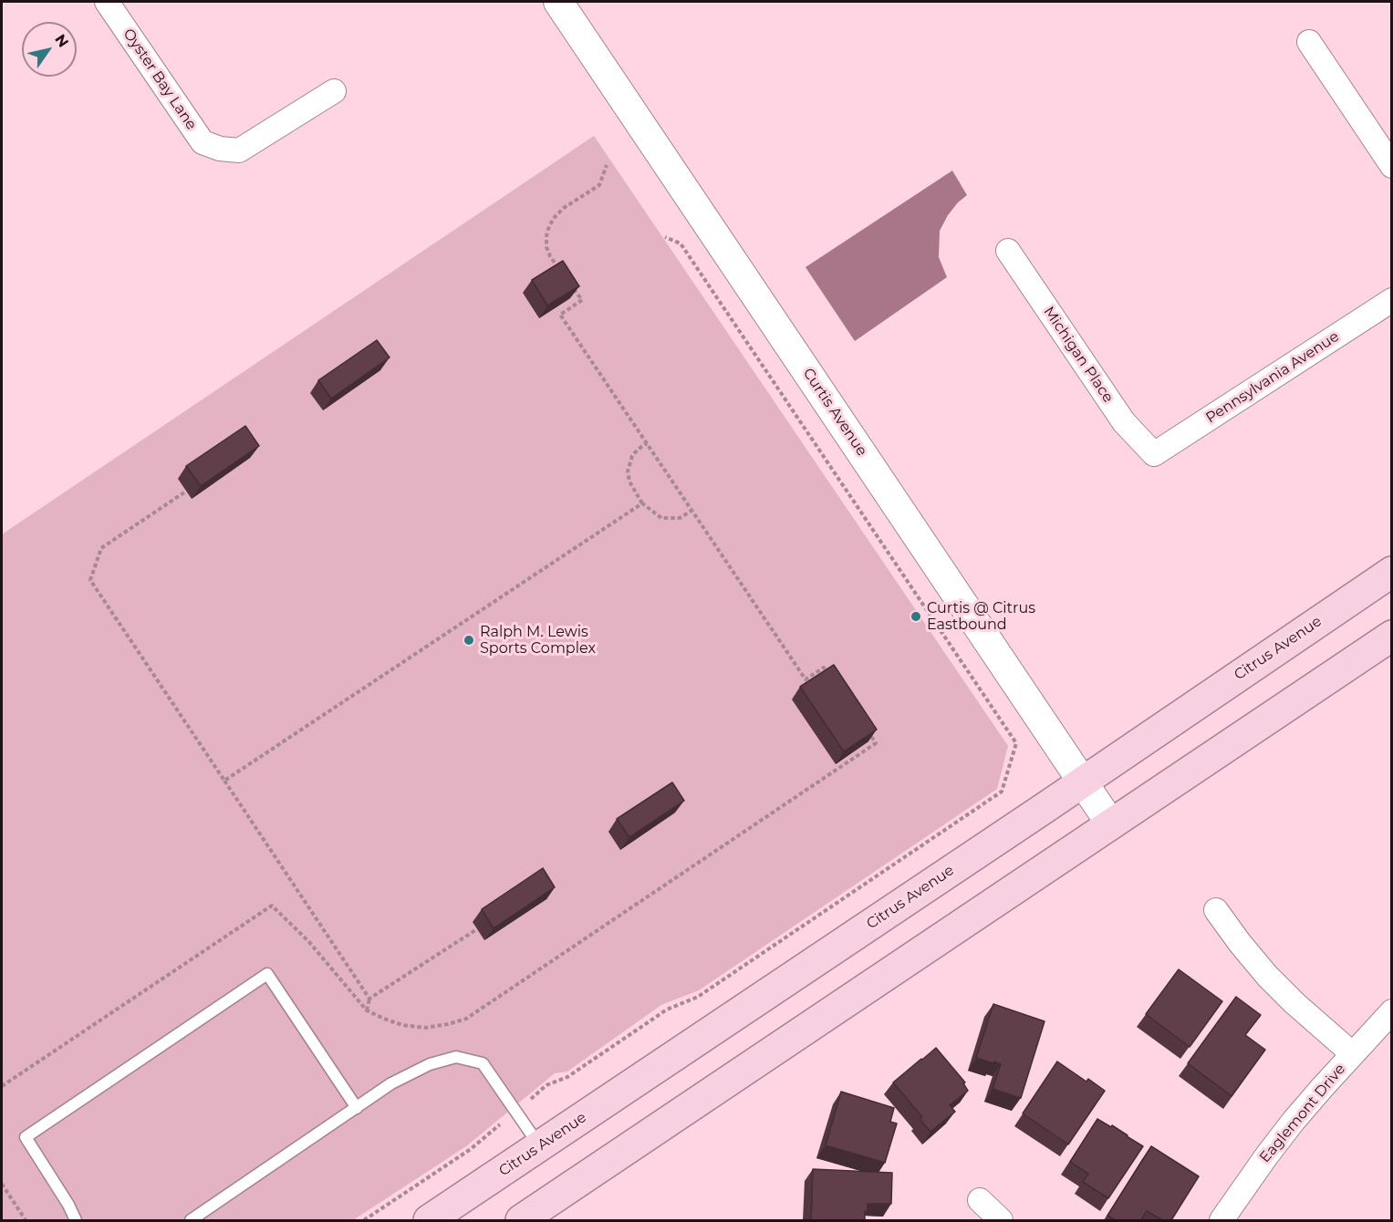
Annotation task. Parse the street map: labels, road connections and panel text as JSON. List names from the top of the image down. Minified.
{"streets":{"main road":["Citrus Avenue"],"street":["Oyster Bay Lane","Michigan Place","Pennsylvania Avenue","Curtis Avenue","Eaglemont Drive"]},"crossings":[["Michigan Place","Pennsylvania Avenue"],["Curtis Avenue","Citrus Avenue"]],"places":["Curtis @ Citrus Eastbound","Ralph M. Lewis Sports Complex"],"north":"top right"}
